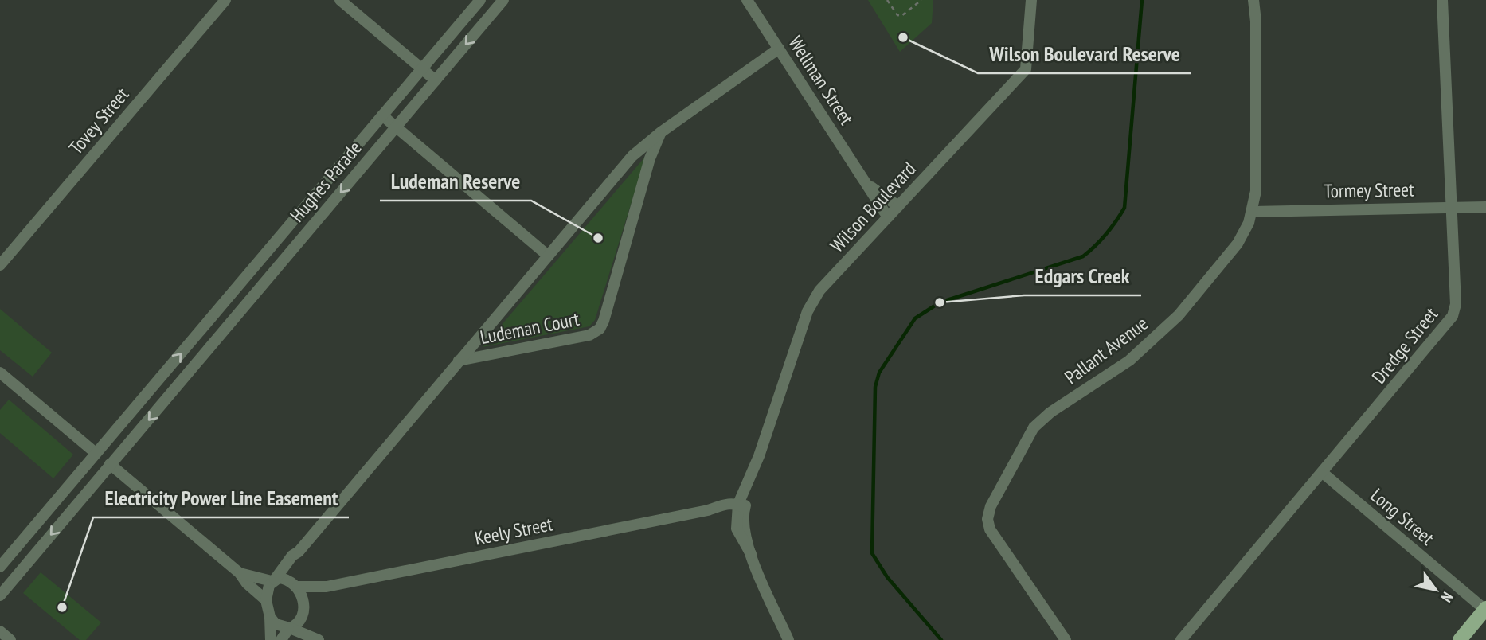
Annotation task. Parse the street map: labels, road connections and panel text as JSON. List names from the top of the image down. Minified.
{"streets":{"street":["Wellman Street","Tovey Street","Hughes Parade","Tormey Street","Wilson Boulevard","Ludeman Court","Dredge Street","Pallant Avenue","Long Street","Keely Street"]},"crossings":[["Wellman Street","Wilson Boulevard"],["Wellman Street","Ludeman Court"],["Tormey Street","Dredge Street"],["Tormey Street","Pallant Avenue"],["Wilson Boulevard","Keely Street"],["Ludeman Court","Keely Street"],["Dredge Street","Long Street"]],"places":["Wilson Boulevard Reserve","Ludeman Reserve","Edgars Creek","Electricity Power Line Easement"],"north":"bottom right"}
